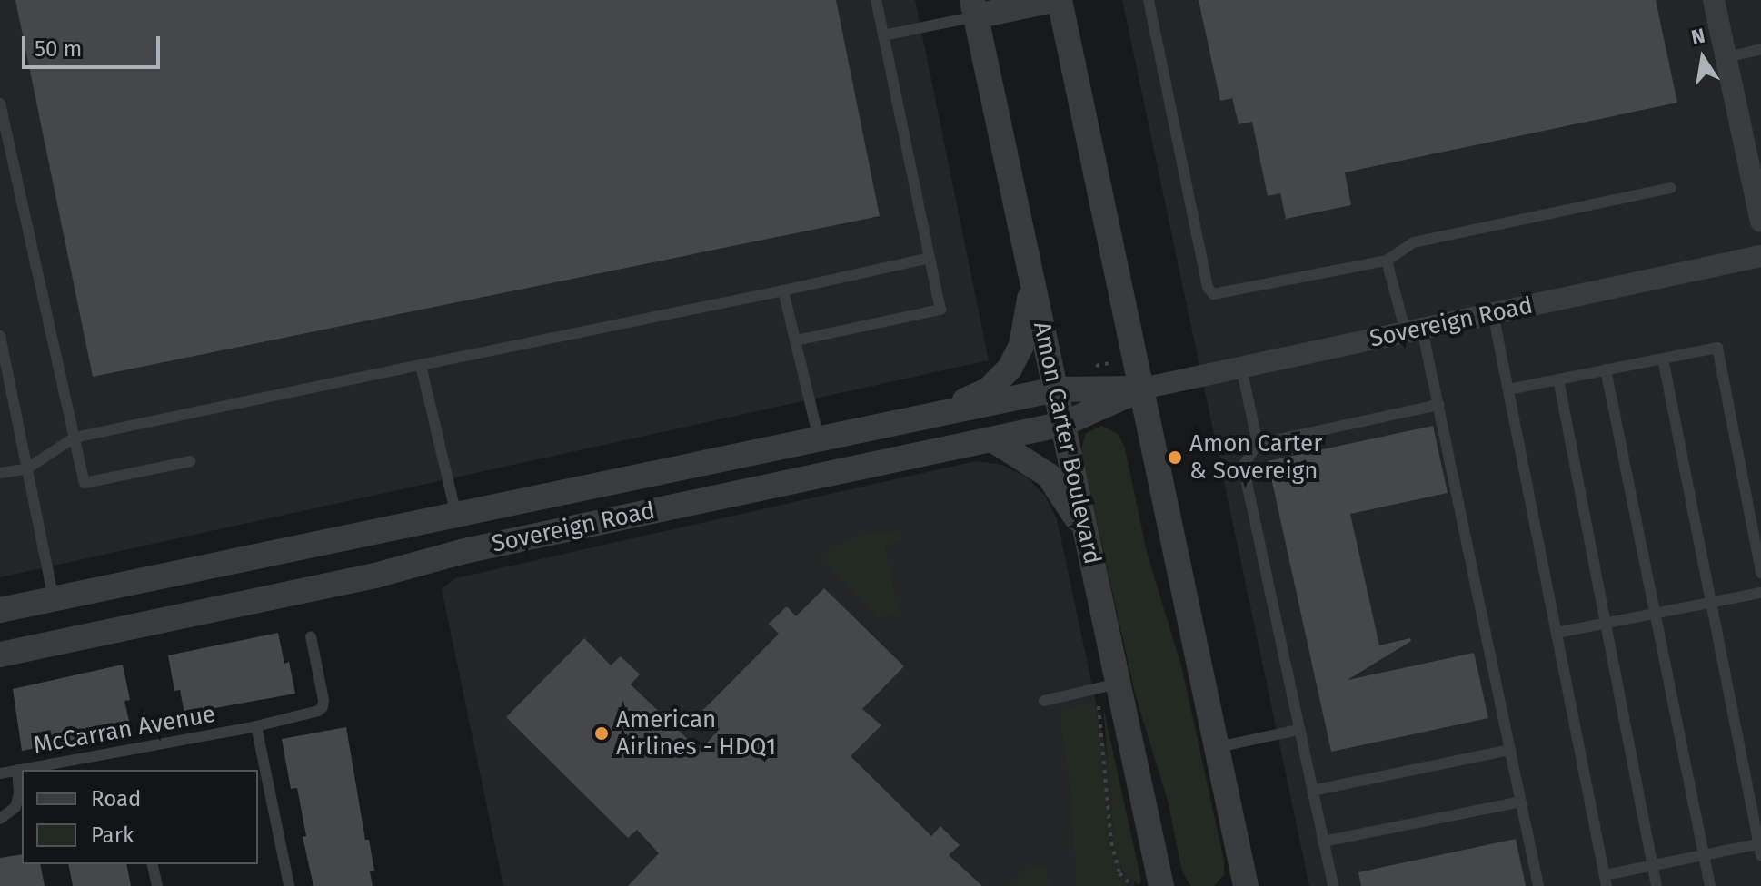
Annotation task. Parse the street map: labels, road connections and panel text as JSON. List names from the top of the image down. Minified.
{"streets":{"street":["Sovereign Road","Amon Carter Boulevard"],"lane":["McCarran Avenue"]},"crossings":[["Sovereign Road","Amon Carter Boulevard"]],"places":["Amon Carter & Sovereign","American Airlines - HDQ1"],"legend":["Road","Park"],"scale_bar":"50 m","north":"top"}
